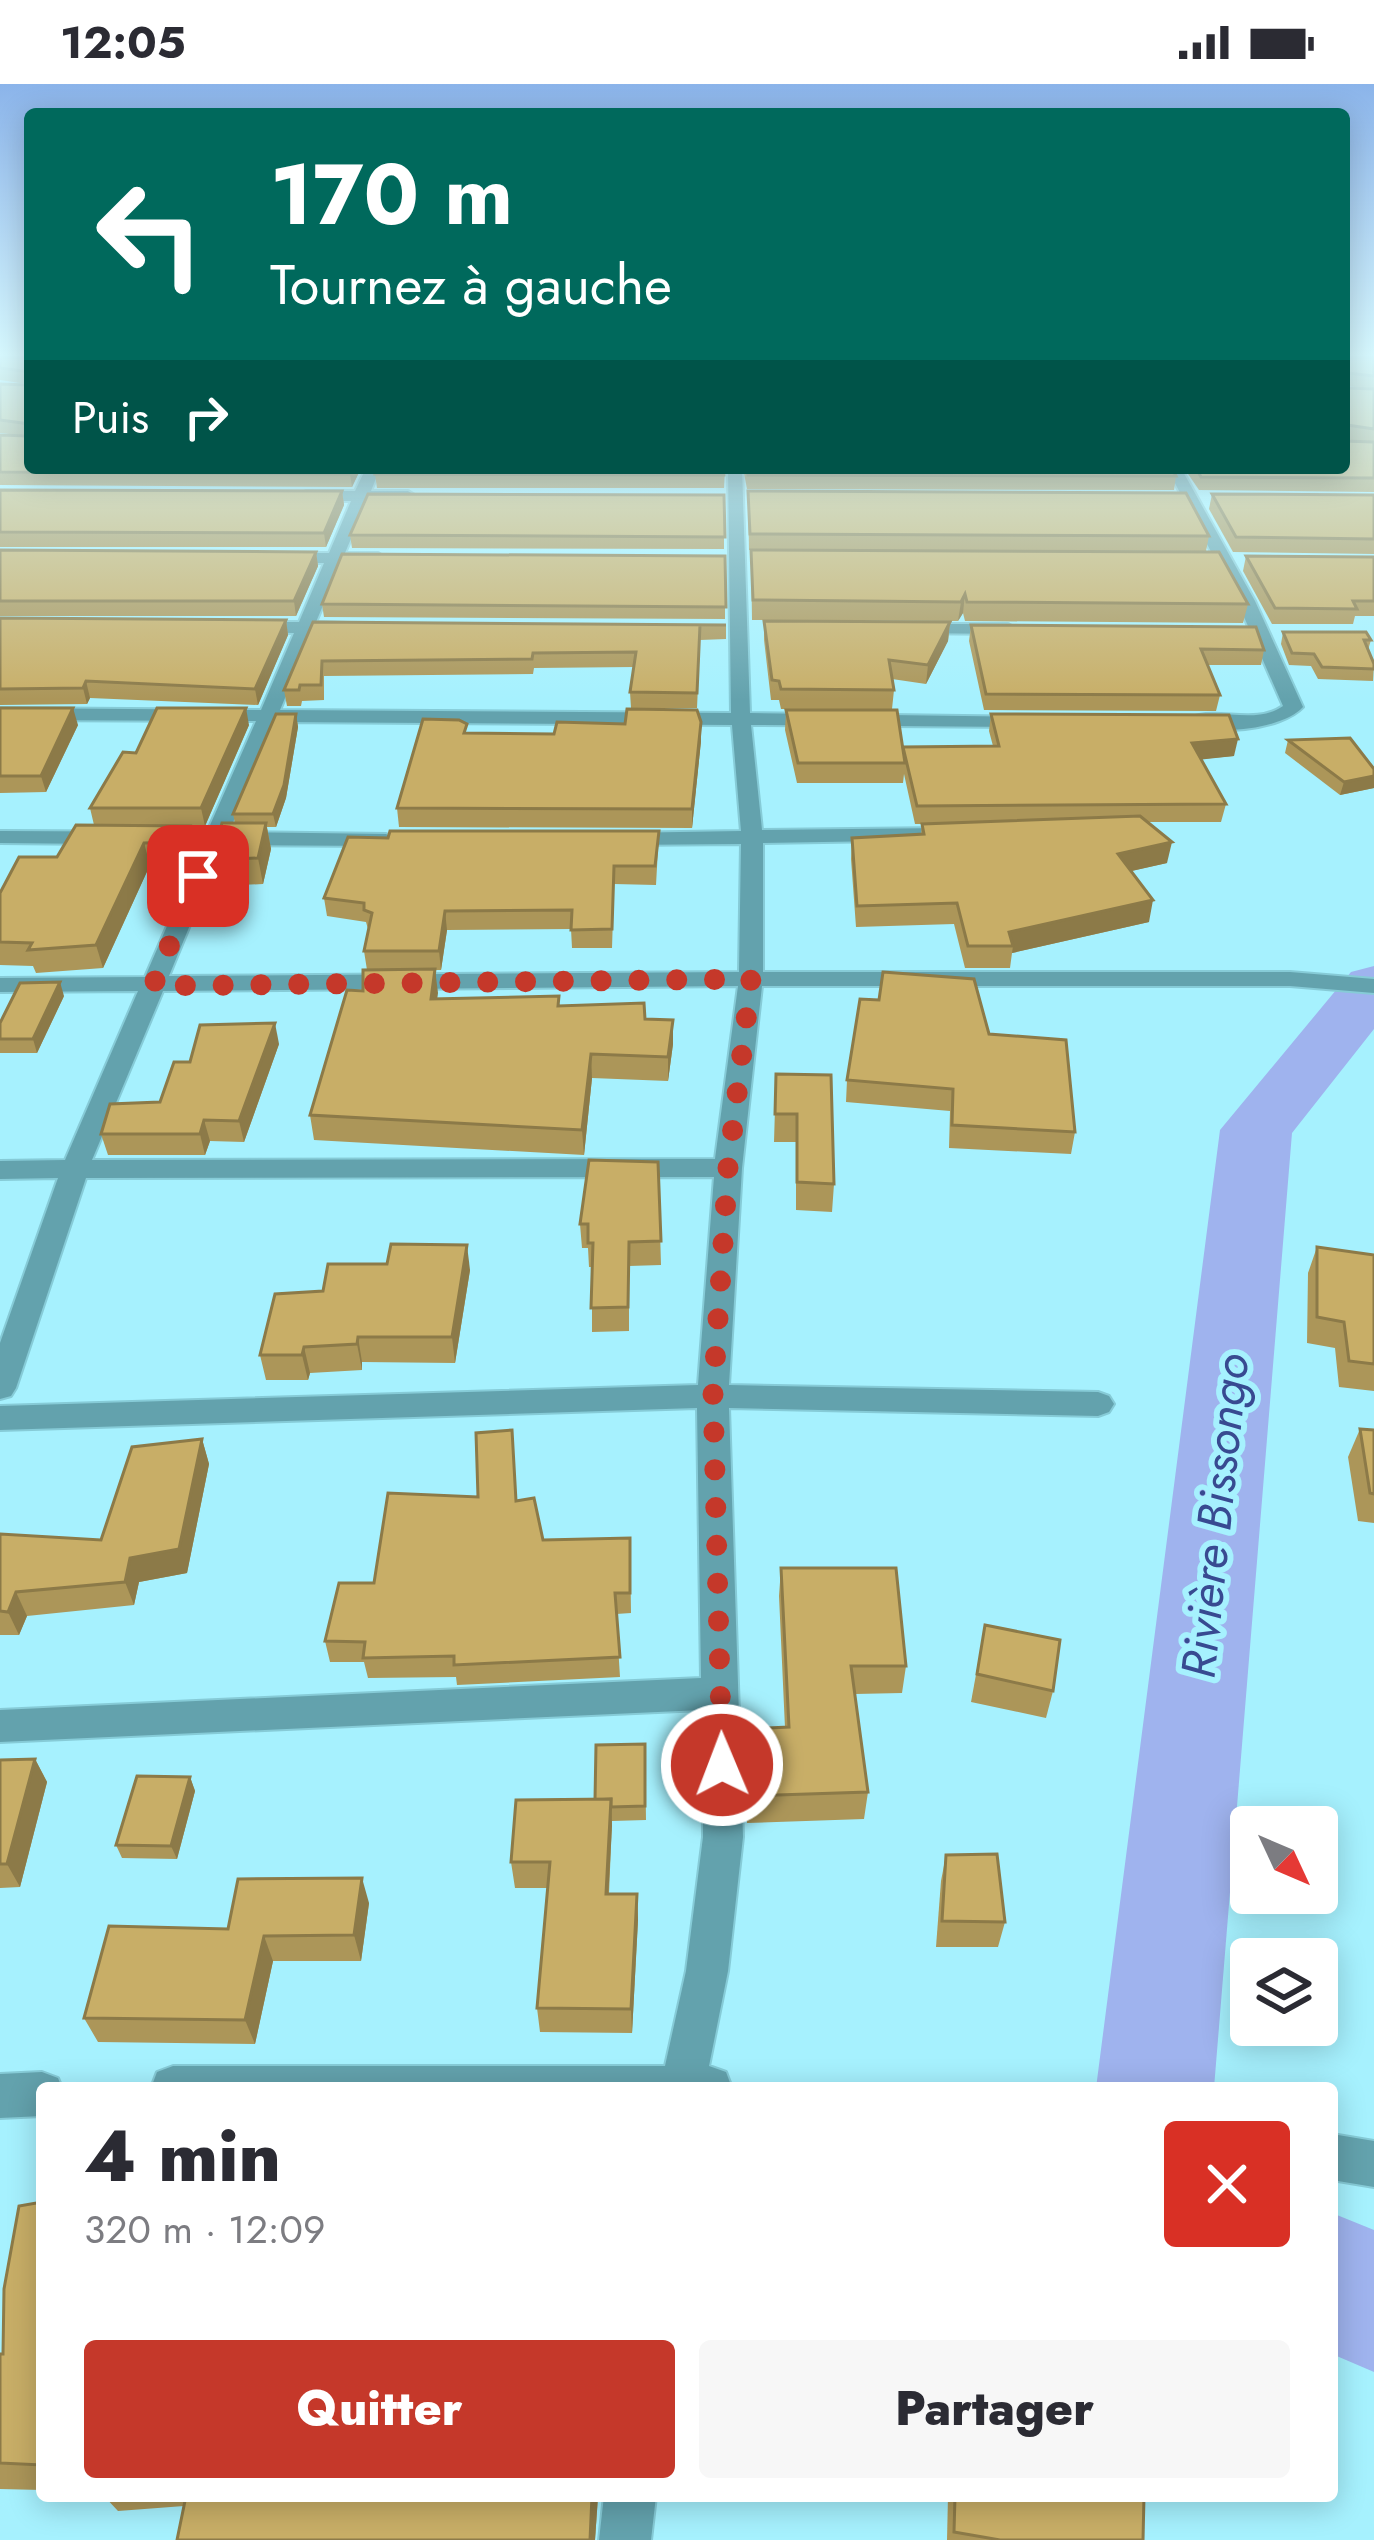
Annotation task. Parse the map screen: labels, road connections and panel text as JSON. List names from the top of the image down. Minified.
{"water":["Rivière Bissongo"],"north":"bottom right","page":{"status":"12:05","turn":["170 m","Tournez à gauche"],"then":"Puis","heading":["4 min","320 m · 12:09"],"buttons":["Quitter","Partager"]}}
